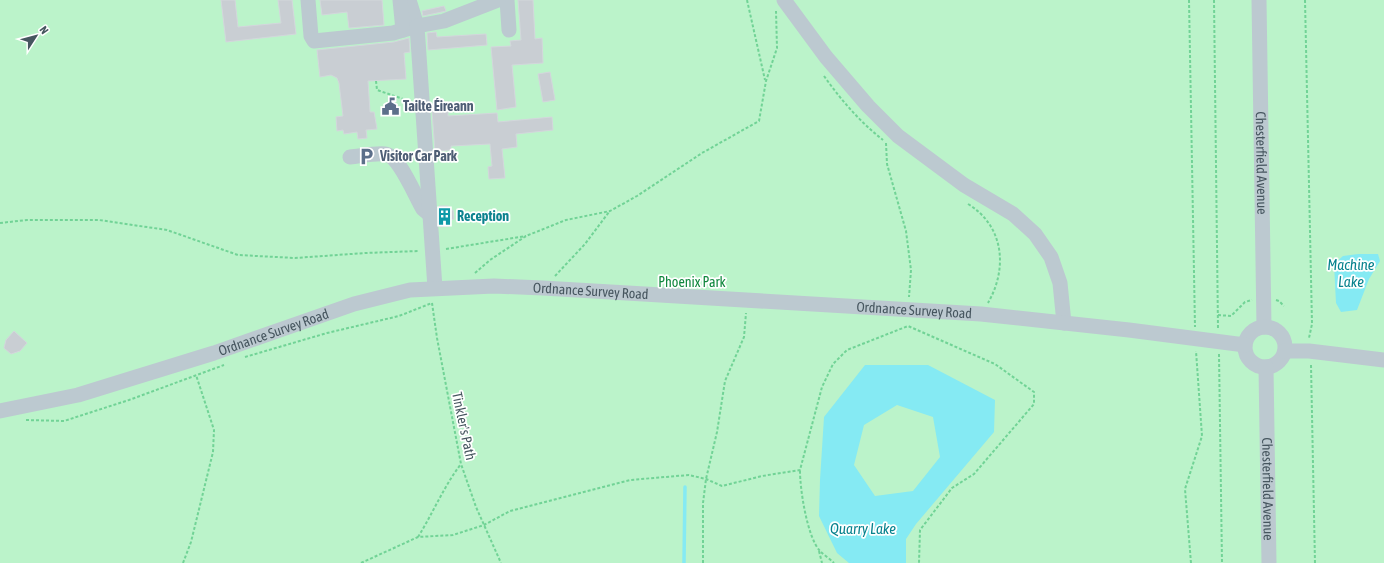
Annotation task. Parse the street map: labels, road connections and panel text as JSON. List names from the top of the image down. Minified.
{"streets":{"street":["Chesterfield Avenue","Ordnance Survey Road"],"path":["Tinkler's Path"]},"crossings":[["Chesterfield Avenue","Ordnance Survey Road"]],"water":["Machine Lake","Quarry Lake"],"parks":["Phoenix Park"],"places":{"public building":["Tailte Éireann"],"parking":["Visitor Car Park"],"building":["Reception"]},"north":"top right"}
